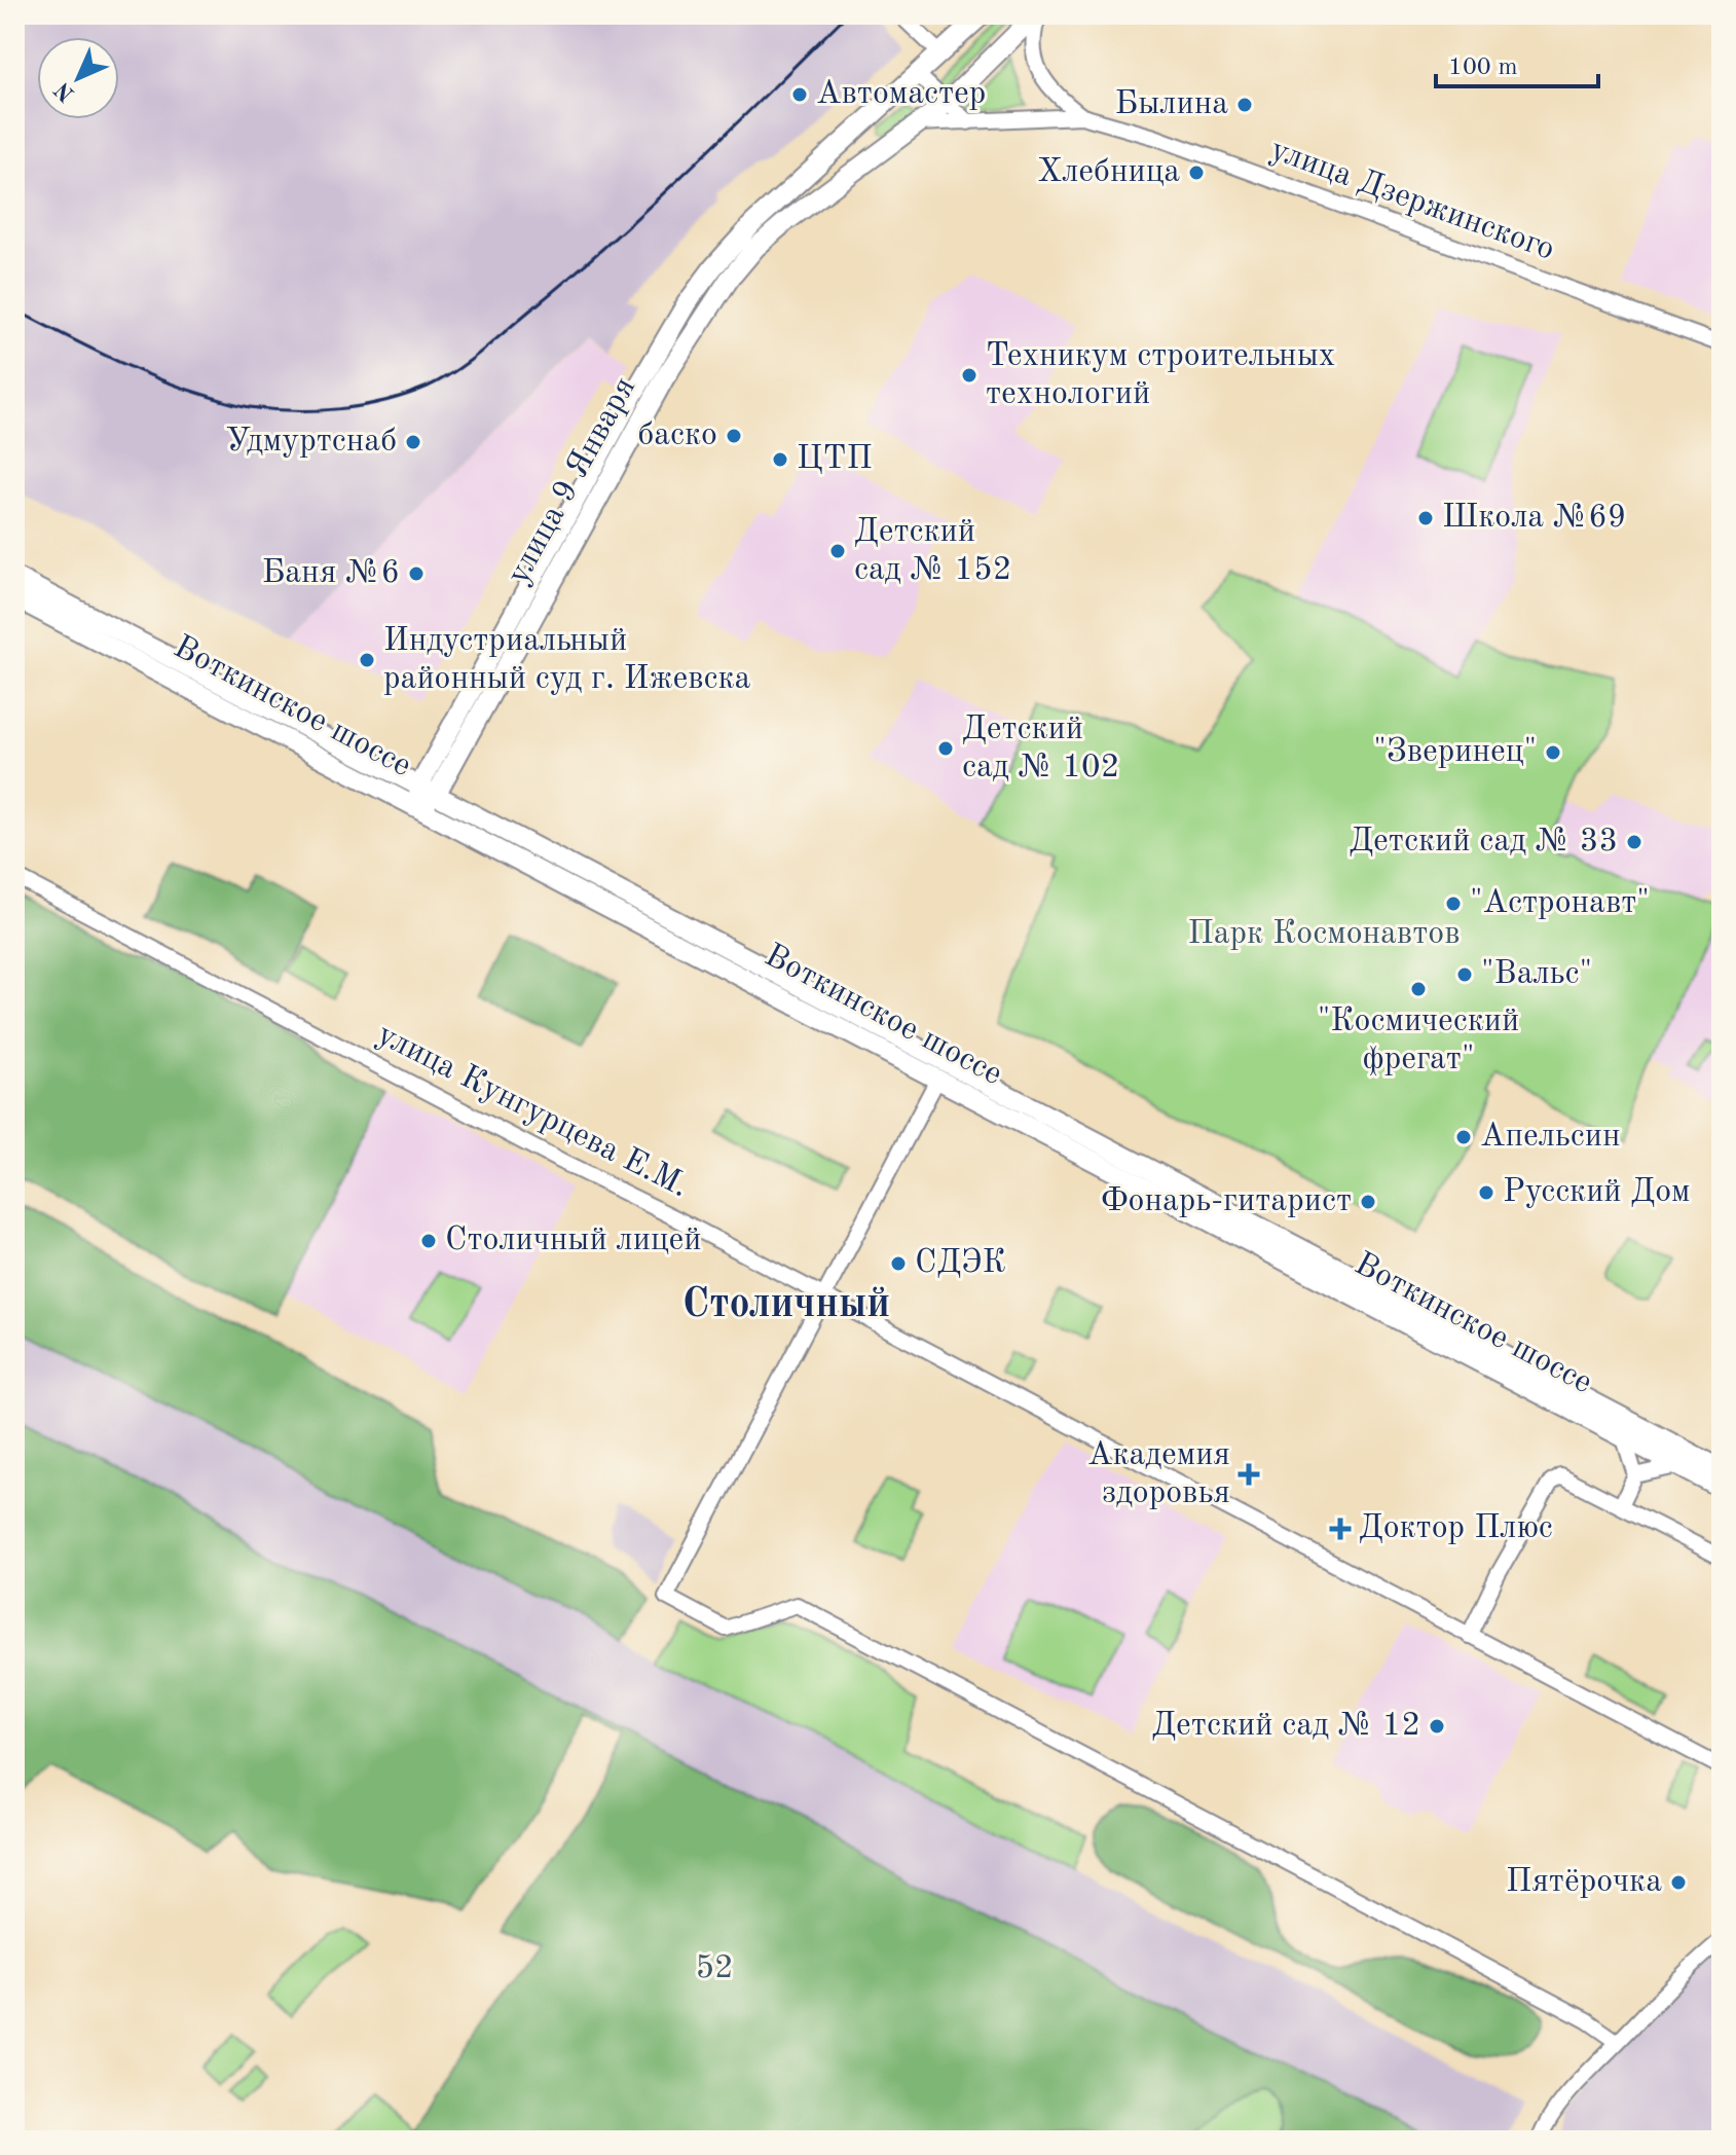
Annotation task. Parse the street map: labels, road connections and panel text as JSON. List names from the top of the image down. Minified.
{"streets":{"main road":["улица 9 Января","Воткинское шоссе"],"street":["улица Дзержинского","улица Кунгурцева Е.М."]},"crossings":[["улица Дзержинского","улица 9 Января"],["улица 9 Января","Воткинское шоссе"]],"districts":["Столичный"],"parks":["Парк Космонавтов","52"],"places":{"other":["Автомастер","Былина","Хлебница","Техникум строительных технологий","баско","Удмуртснаб","ЦТП","Школа №69","Детский сад № 152","Баня №6","Индустриальный районный суд г. Ижевска","Детский сад № 102","\"Зверинец\"","Детский сад № 33","\"Астронавт\"","\"Вальс\"","\"Космический фрегат\"","Апельсин","Русский Дом","Фонарь-гитарист","Столичный лицей","СДЭК","Детский сад № 12","Пятёрочка"],"health":["Академия здоровья","Доктор Плюс"]},"scale_bar":"100 m","north":"bottom left"}
